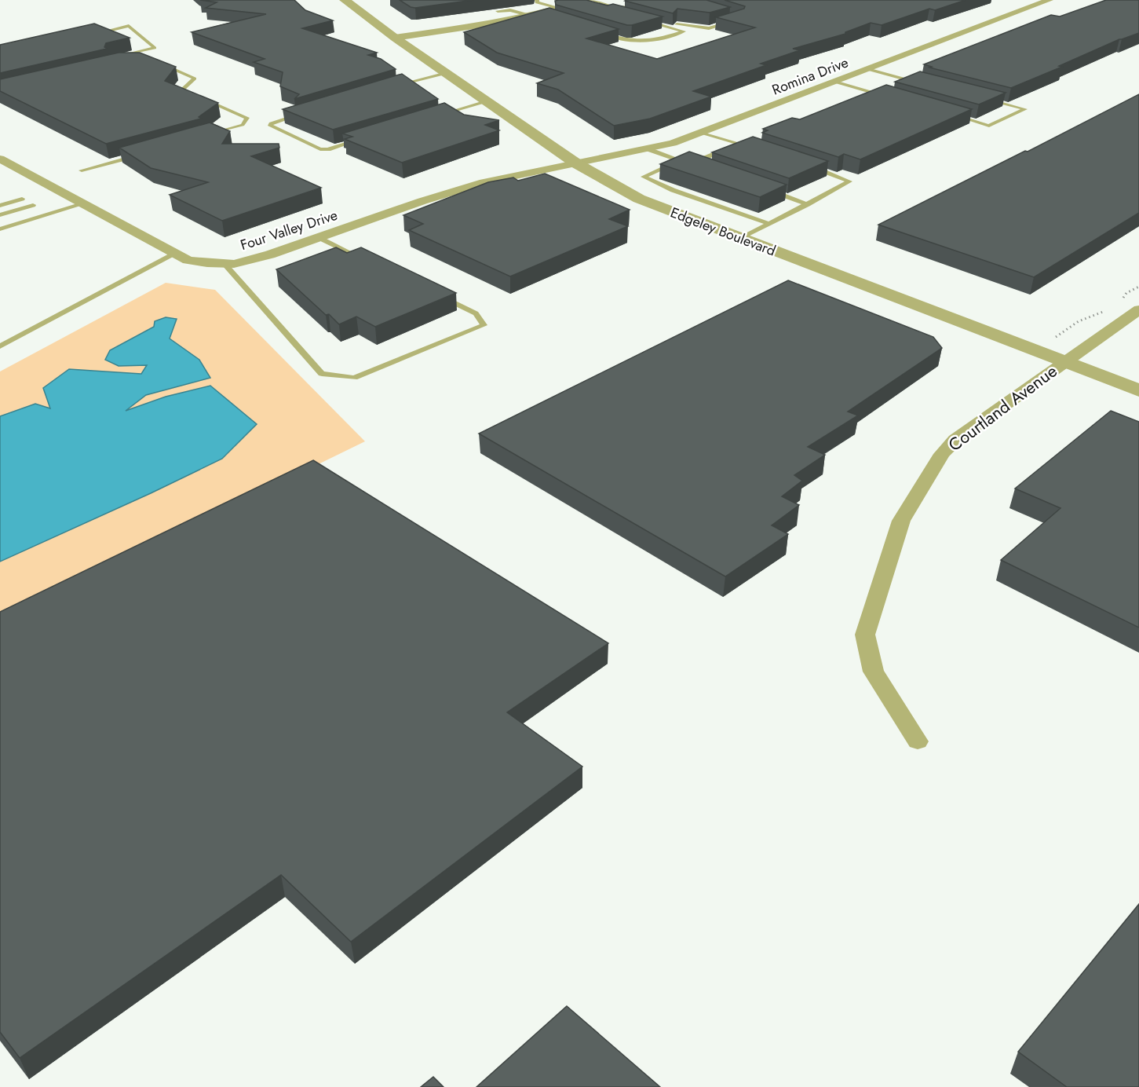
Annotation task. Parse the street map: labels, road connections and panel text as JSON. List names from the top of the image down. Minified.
{"streets":{"street":["Romina Drive","Four Valley Drive","Edgeley Boulevard","Courtland Avenue"]},"crossings":[["Romina Drive","Four Valley Drive"],["Romina Drive","Edgeley Boulevard"],["Four Valley Drive","Edgeley Boulevard"],["Edgeley Boulevard","Courtland Avenue"]]}
